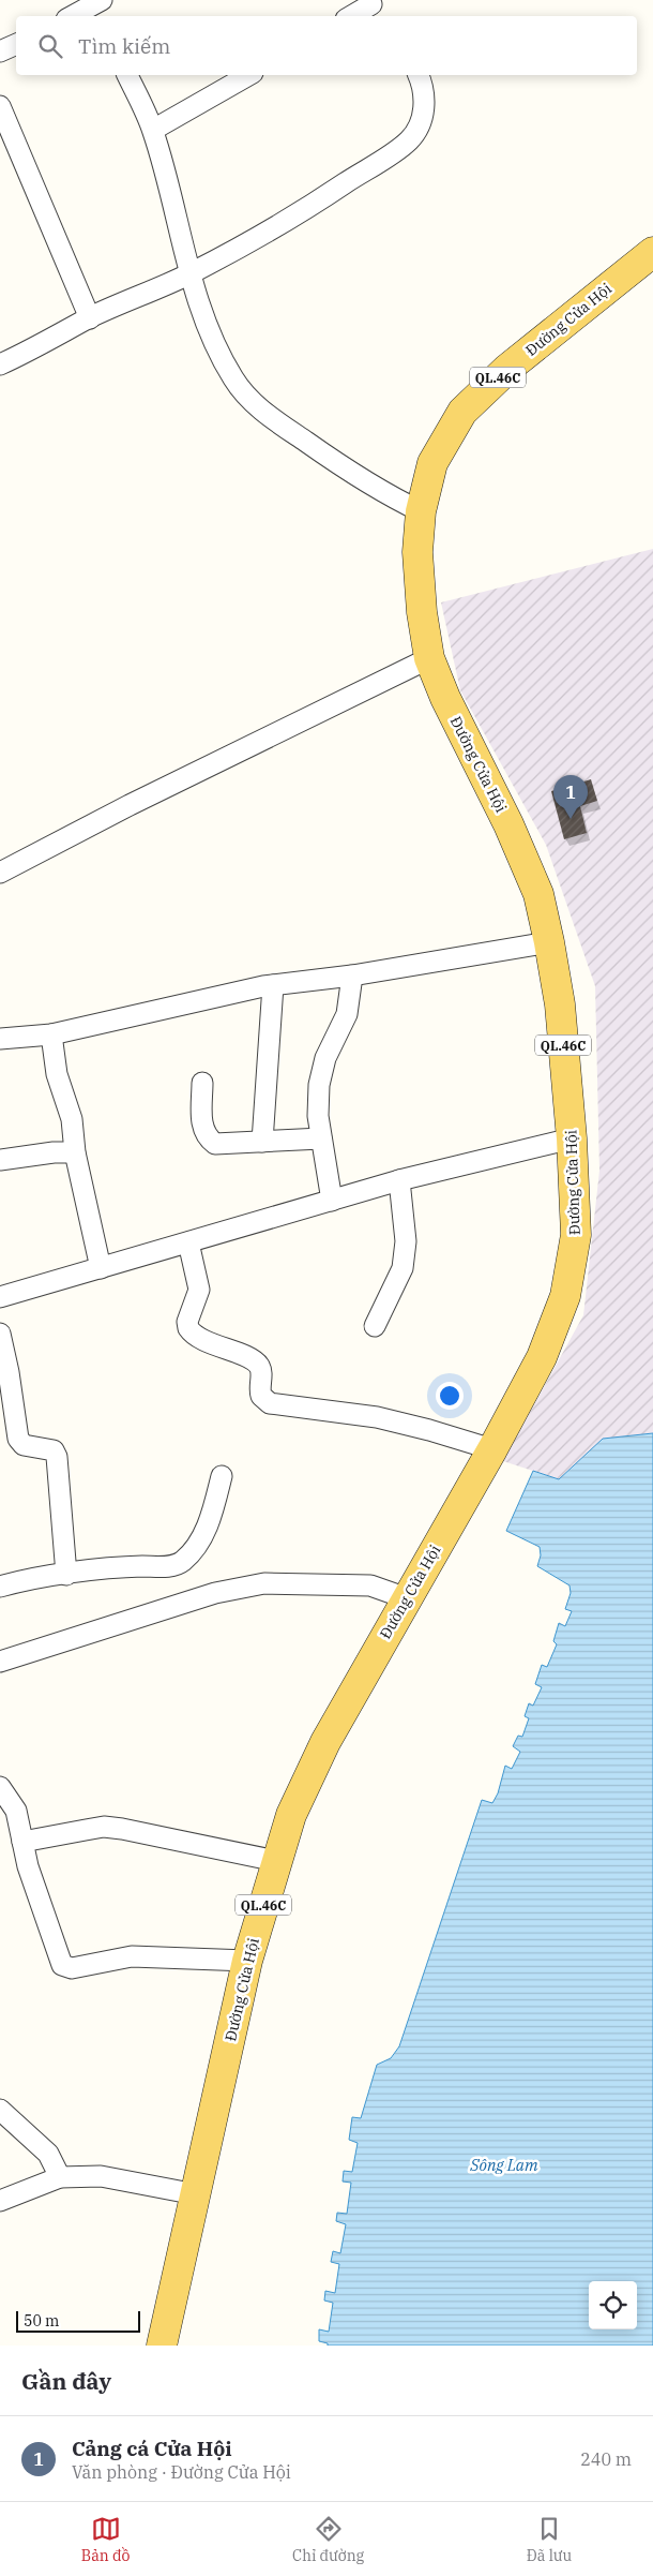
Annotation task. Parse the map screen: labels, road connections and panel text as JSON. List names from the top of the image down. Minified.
{"streets":{"main road":["Đường Cửa Hội","QL.46C"]},"water":["Sông Lam"],"scale_bar":"50 m","page":{"search":"Tìm kiếm","pins":"1","scale":"50 m","heading":"Gần đây","list":[{"mark":"1","name":"Cảng cá Cửa Hội","note":"Văn phòng · Đường Cửa Hội","value":"240 m"}],"nav":["Bản đồ","Chỉ đường","Đã lưu"]}}
